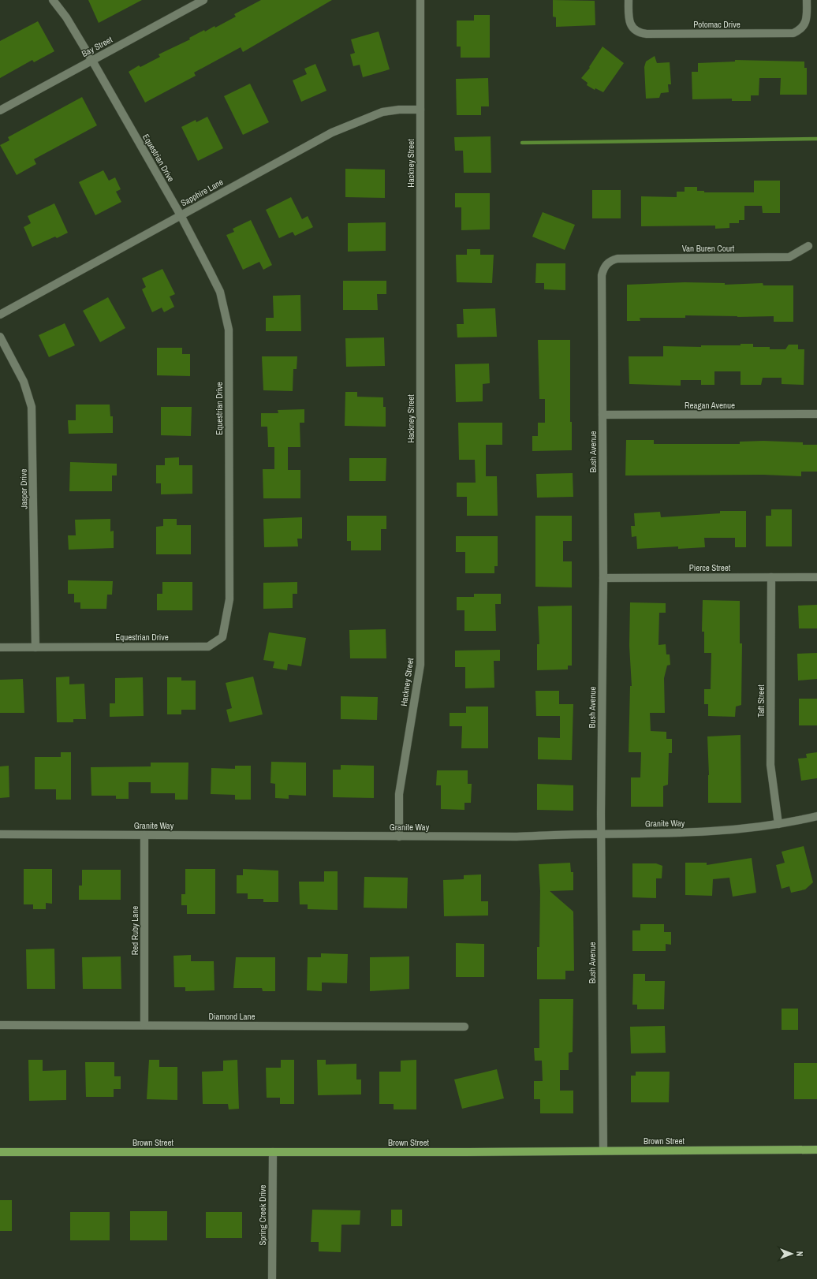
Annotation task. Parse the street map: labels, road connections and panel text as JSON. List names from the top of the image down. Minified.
{"streets":{"main road":["Brown Street"],"street":["Potomac Drive","Bay Street","Equestrian Drive","Hackney Street","Sapphire Lane","Van Buren Court","Reagan Avenue","Bush Avenue","Jasper Drive","Pierce Street","Taft Street","Granite Way","Red Ruby Lane","Diamond Lane","Spring Creek Drive"]},"crossings":[["Bay Street","Equestrian Drive"],["Equestrian Drive","Sapphire Lane"],["Equestrian Drive","Jasper Drive"],["Hackney Street","Sapphire Lane"],["Hackney Street","Granite Way"],["Van Buren Court","Bush Avenue"],["Reagan Avenue","Bush Avenue"],["Bush Avenue","Pierce Street"],["Bush Avenue","Granite Way"],["Bush Avenue","Brown Street"],["Pierce Street","Taft Street"],["Taft Street","Granite Way"],["Granite Way","Red Ruby Lane"],["Red Ruby Lane","Diamond Lane"],["Brown Street","Spring Creek Drive"]],"north":"right"}
